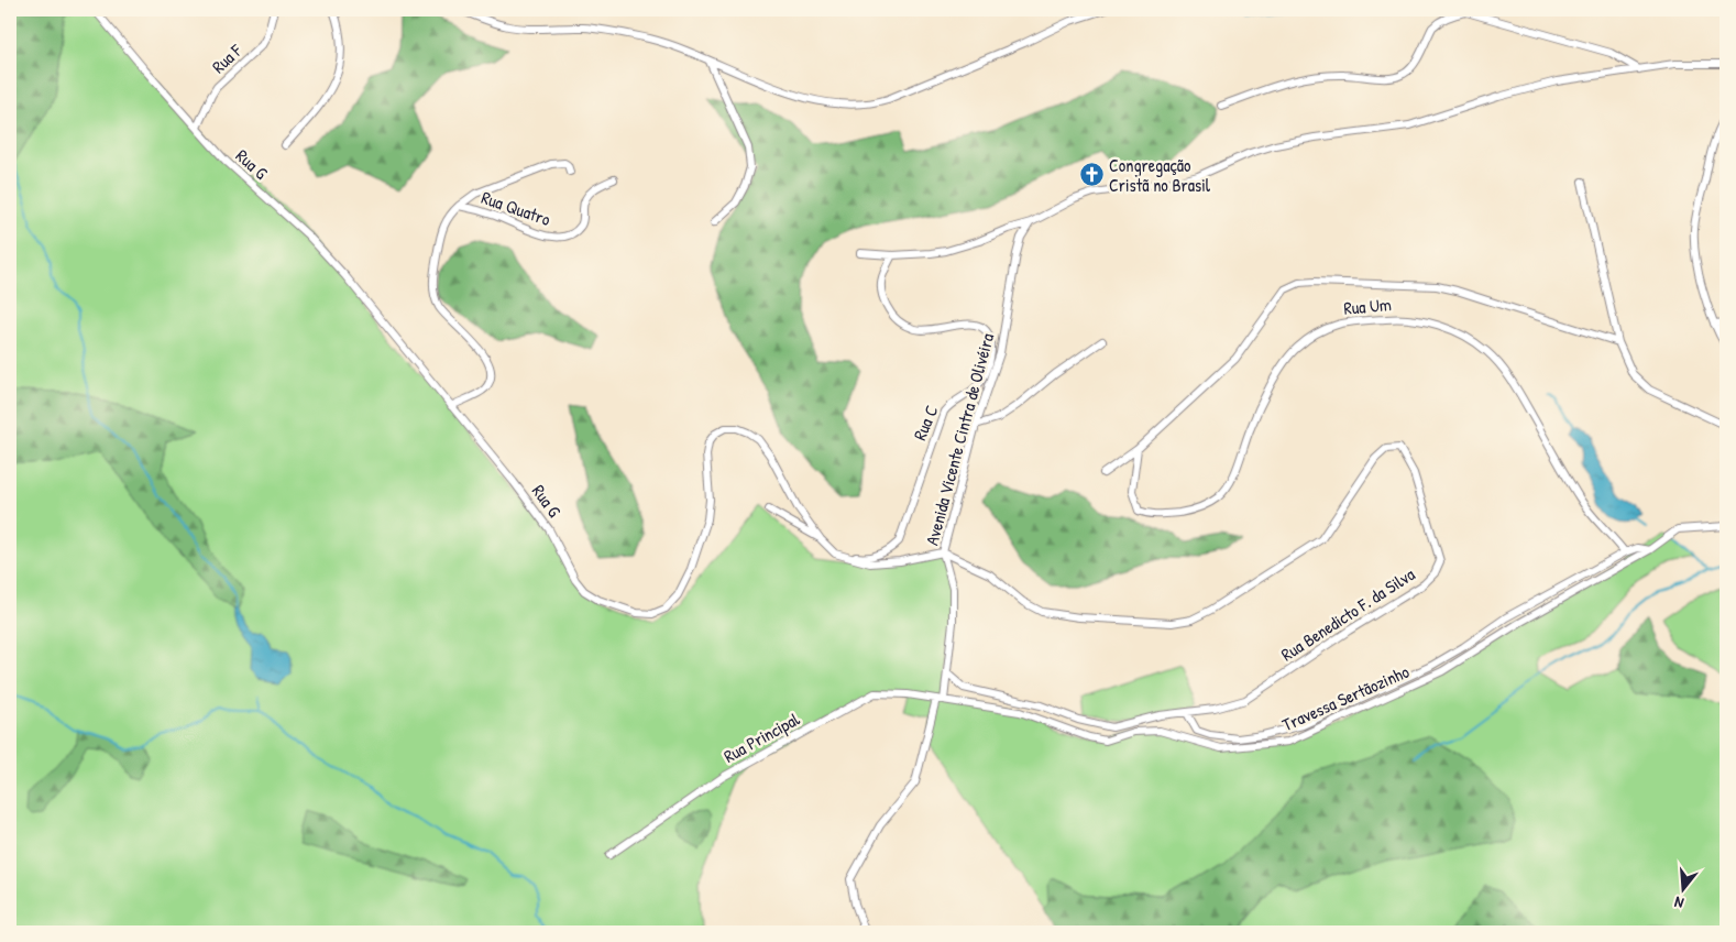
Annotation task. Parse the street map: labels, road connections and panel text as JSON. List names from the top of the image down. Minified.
{"streets":{"street":["Rua F","Rua G","Rua Quatro","Rua Um","Rua C","Avenida Vicente Cintra de Olivéira","Rua Benedicto F. da Silva","Travessa Sertãozinho","Rua Principal"]},"crossings":[["Rua F","Rua G"],["Rua G","Rua Quatro"],["Rua G","Rua C"],["Rua G","Avenida Vicente Cintra de Olivéira"],["Rua G","Rua Benedicto F. da Silva"],["Avenida Vicente Cintra de Olivéira","Rua Benedicto F. da Silva"],["Avenida Vicente Cintra de Olivéira","Travessa Sertãozinho"],["Avenida Vicente Cintra de Olivéira","Rua Principal"],["Travessa Sertãozinho","Rua Principal"]],"places":{"church":["Congregação Cristã no Brasil"]},"north":"bottom"}
